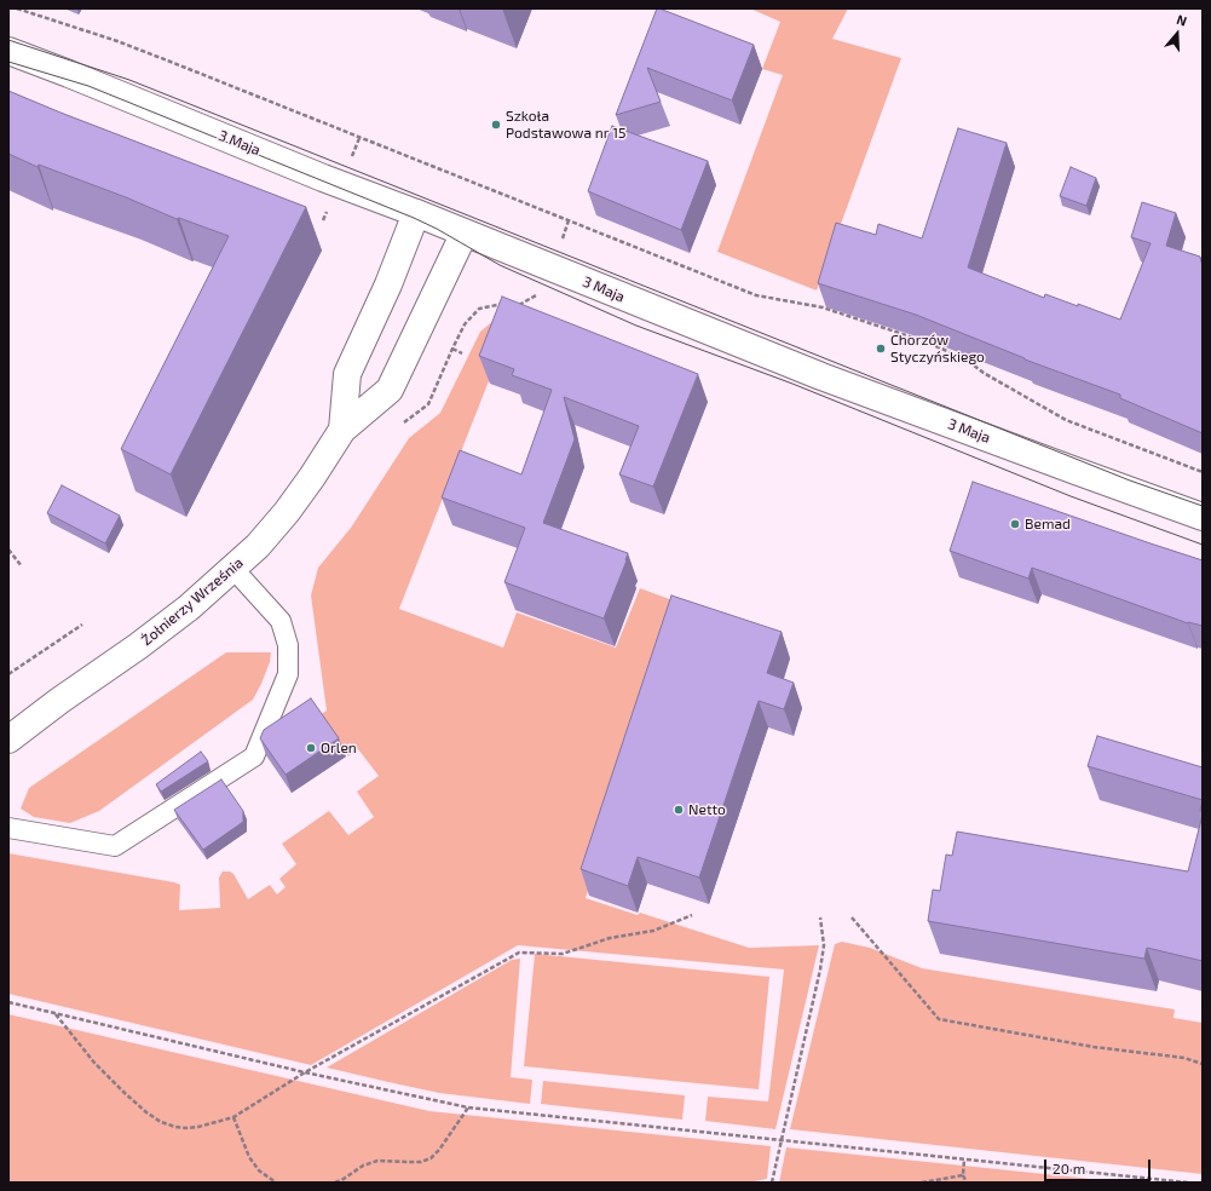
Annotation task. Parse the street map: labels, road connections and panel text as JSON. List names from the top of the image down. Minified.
{"streets":{"main road":["3 Maja","Żołnierzy Września"]},"crossings":[["3 Maja","Żołnierzy Września"]],"places":["Szkoła Podstawowa nr 15","Chorzów Styczyńskiego","Bemad","Orlen","Netto"],"scale_bar":"20 m","north":"top"}
